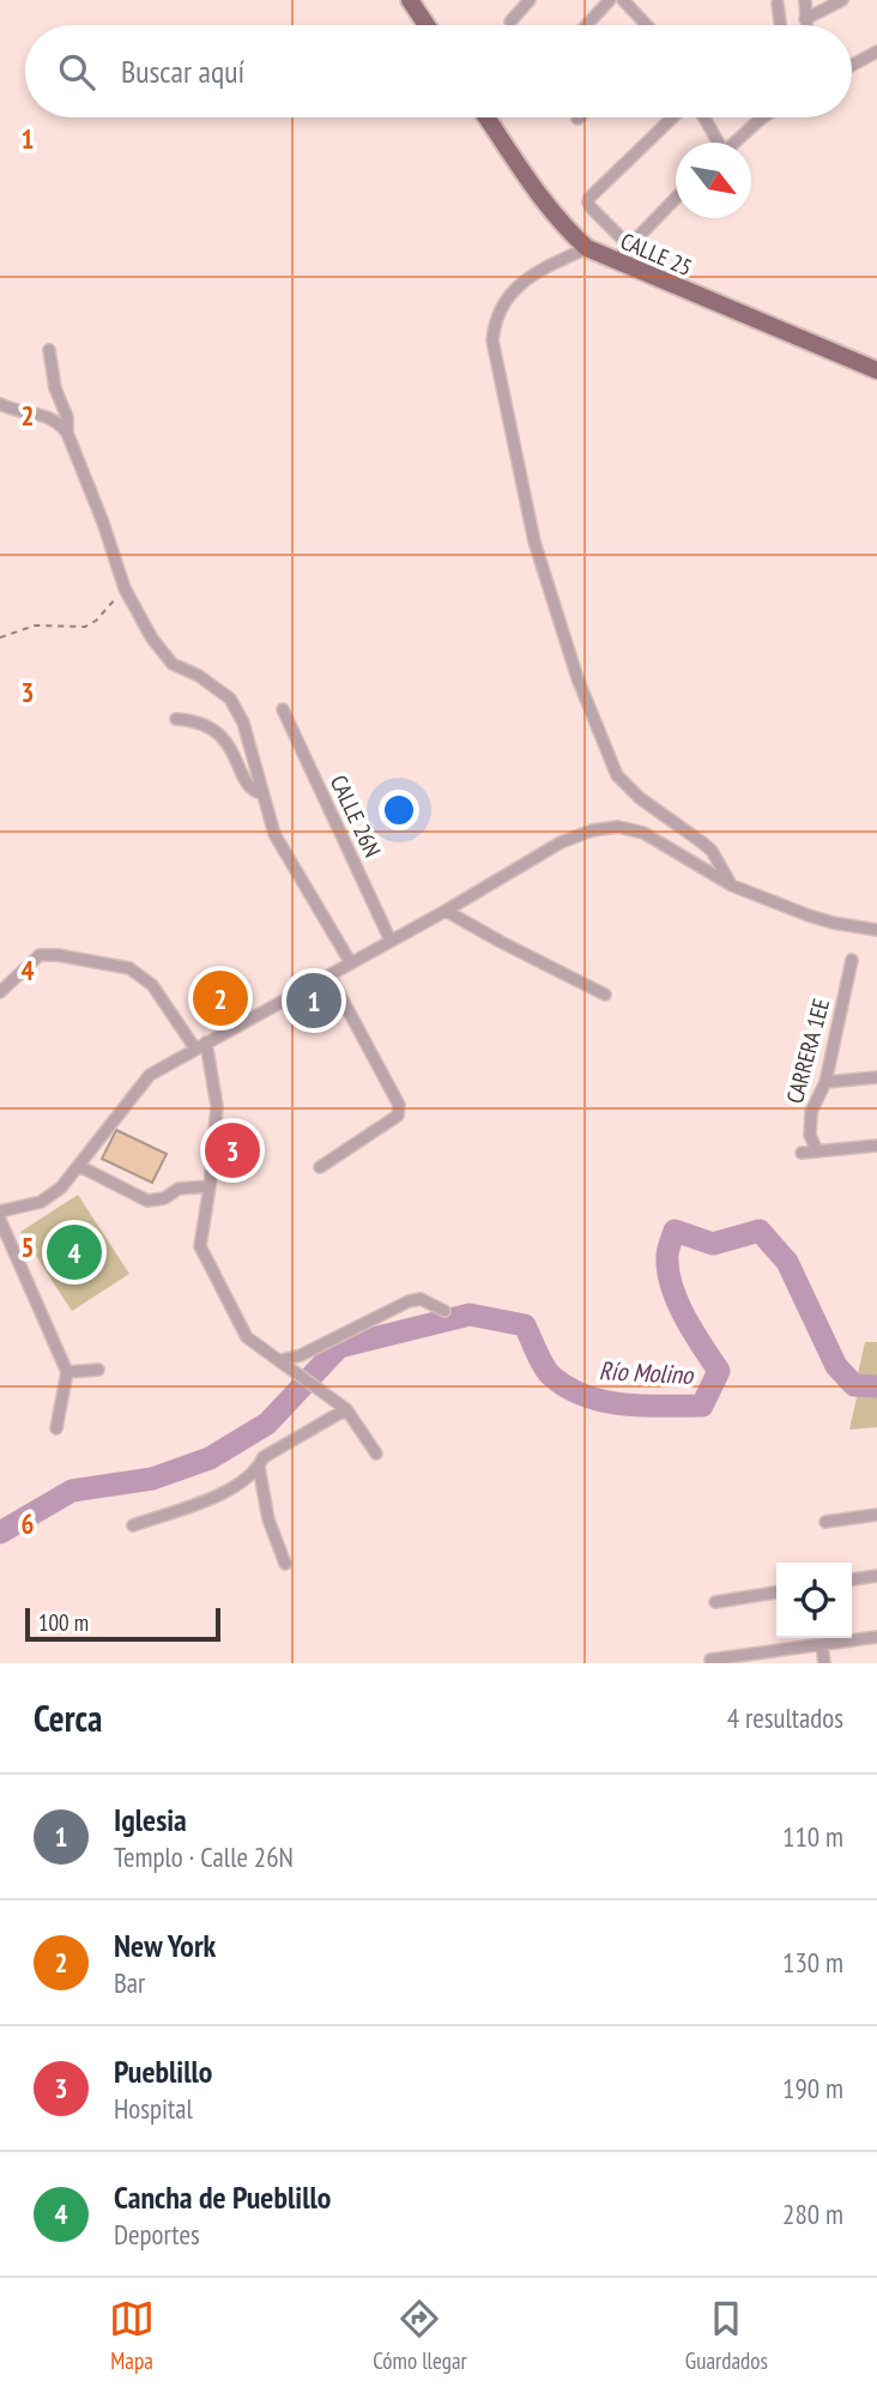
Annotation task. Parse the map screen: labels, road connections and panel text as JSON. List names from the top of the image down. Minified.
{"streets":{"main road":["CALLE 25"],"street":["CALLE 26N","CARRERA 1EE"]},"water":["Río Molino"],"scale_bar":"100 m","north":"bottom right","page":{"search":"Buscar aquí","pins":["2","1","3","4"],"scale":"100 m","heading":["Cerca","4 resultados"],"list":[{"mark":"1","name":"Iglesia","note":"Templo · Calle 26N","value":"110 m"},{"mark":"2","name":"New York","note":"Bar","value":"130 m"},{"mark":"3","name":"Pueblillo","note":"Hospital","value":"190 m"},{"mark":"4","name":"Cancha de Pueblillo","note":"Deportes","value":"280 m"}],"nav":["Mapa","Cómo llegar","Guardados"]},"grid":{"rows":["1","2","3","4","5","6"]}}
